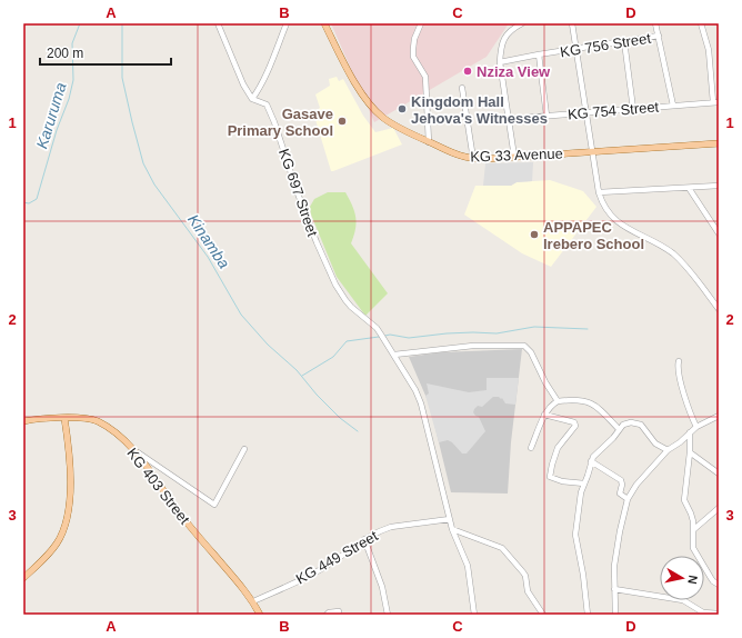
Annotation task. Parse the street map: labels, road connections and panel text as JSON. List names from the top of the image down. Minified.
{"streets":{"main road":["KG 33 Avenue","KG 403 Street"],"street":["KG 756 Street","KG 754 Street","KG 697 Street","KG 449 Street"]},"crossings":[["KG 697 Street","KG 449 Street"],["KG 403 Street","KG 449 Street"]],"water":["Karuruma","Kinamba"],"places":["Nziza View","Kingdom Hall Jehova's Witnesses","Gasave Primary School","APPAPEC Irebero School"],"scale_bar":"200 m","north":"right","grid":{"columns":["A","B","C","D"],"rows":["1","2","3"]}}
